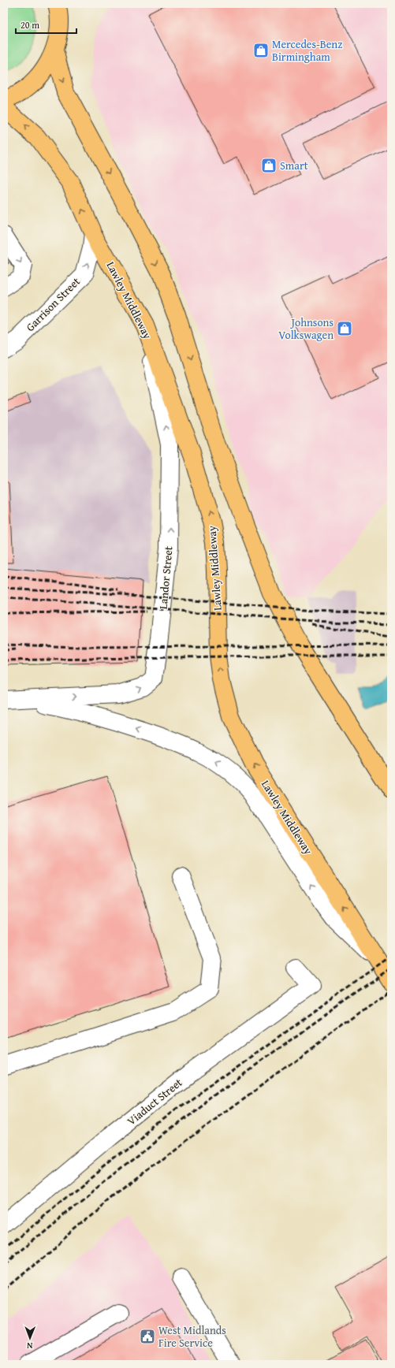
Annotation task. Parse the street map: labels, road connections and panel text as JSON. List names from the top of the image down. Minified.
{"streets":{"highway":["Lawley Middleway"],"street":["Garrison Street","Landor Street","Viaduct Street"]},"crossings":[["Lawley Middleway","Garrison Street"],["Lawley Middleway","Landor Street"]],"one_way":["Garrison Street"],"places":{"shop":["Mercedes-Benz Birmingham","Smart","Johnsons Volkswagen"],"public building":["West Midlands Fire Service"]},"scale_bar":"20 m","north":"bottom"}
